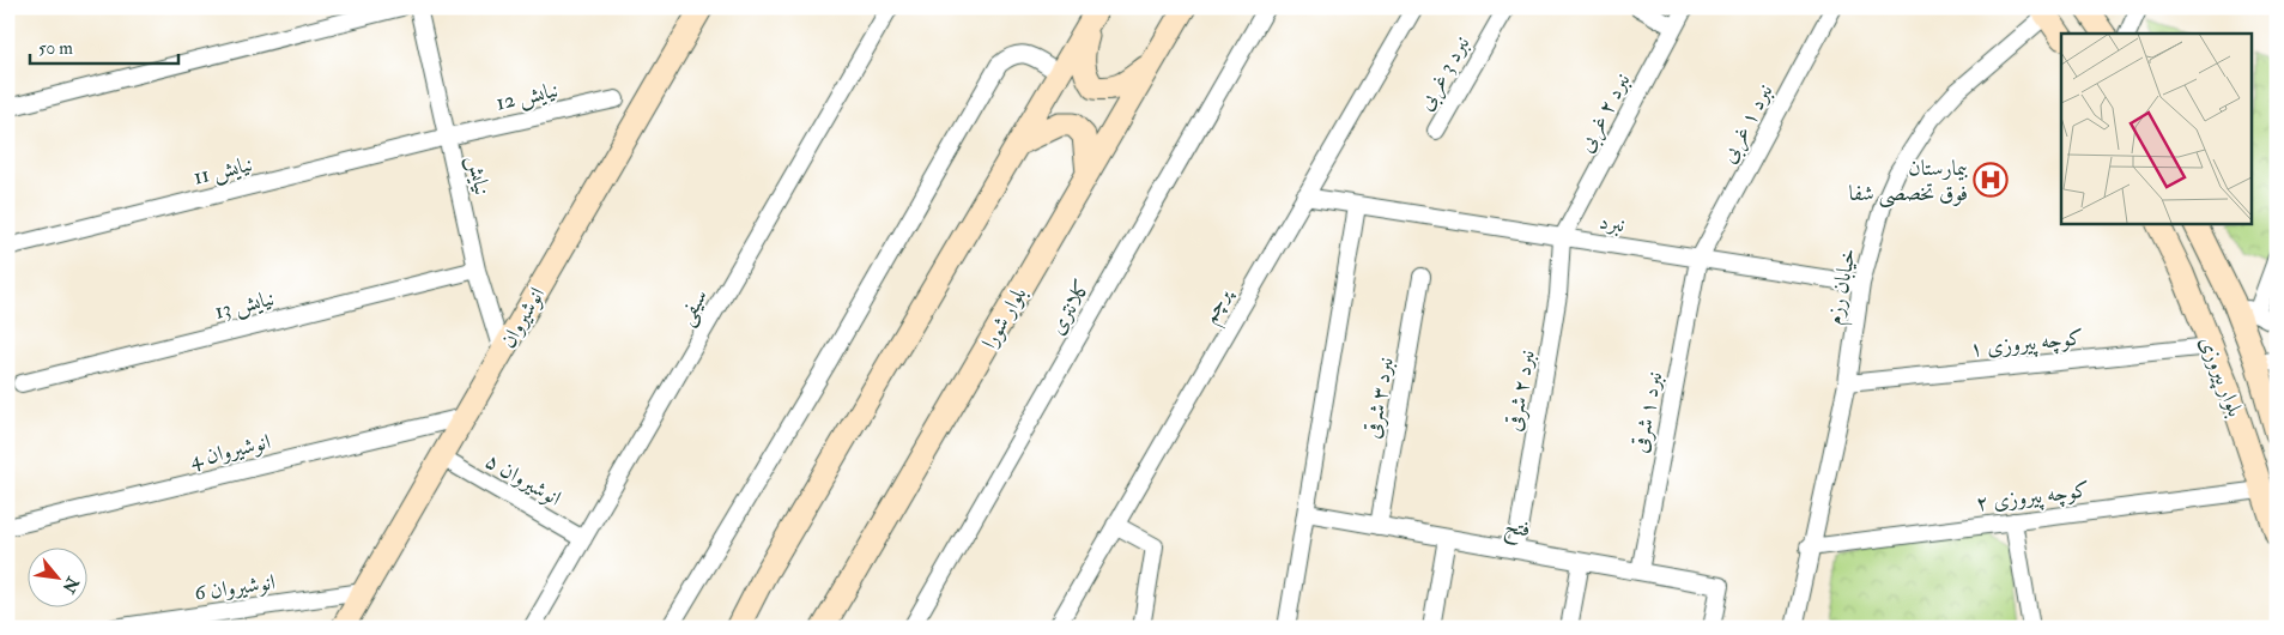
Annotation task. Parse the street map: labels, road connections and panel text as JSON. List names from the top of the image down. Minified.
{"streets":{"main road":["انوشیروان","بلوار شورا","بلوار پیروزی"],"street":["نبرد 3 غربی","نیایش 12","نبرد ۲ غربی","نبرد ۱ غربی","نیایش 11","نیایش","نبرد","خیابان رزم","نیایش 13","پرچم","سیفی","کلانتری","کوچه پیروزی ۱","نبرد ۲ شرقی","نبرد ۳ شرقی","نبرد ۱ شرقی","انوشیروان 4","انوشیروان ۵","کوچه پیروزی ۲","فتح","انوشیروان 6"]},"crossings":[["نیایش 12","نیایش 11"],["نیایش 12","نیایش"],["نبرد ۲ غربی","نبرد"],["نبرد ۲ غربی","نبرد ۲ شرقی"],["نبرد ۱ غربی","نبرد"],["نبرد ۱ غربی","نبرد ۱ شرقی"],["نیایش 11","نیایش"],["نیایش","نیایش 13"],["نیایش","انوشیروان"],["نبرد","خیابان رزم"],["نبرد","پرچم"],["نبرد","نبرد ۲ شرقی"],["نبرد","نبرد ۱ شرقی"],["خیابان رزم","کوچه پیروزی ۱"],["خیابان رزم","کوچه پیروزی ۲"],["سیفی","انوشیروان ۵"],["انوشیروان","انوشیروان 4"],["انوشیروان","انوشیروان ۵"],["انوشیروان","انوشیروان 6"],["کوچه پیروزی ۱","بلوار پیروزی"],["بلوار پیروزی","کوچه پیروزی ۲"],["نبرد ۲ شرقی","فتح"],["نبرد ۳ شرقی","فتح"],["نبرد ۱ شرقی","فتح"]],"places":{"hospital":["بیمارستان فوق تخصصی شفا"]},"scale_bar":"50 m","north":"bottom right"}
